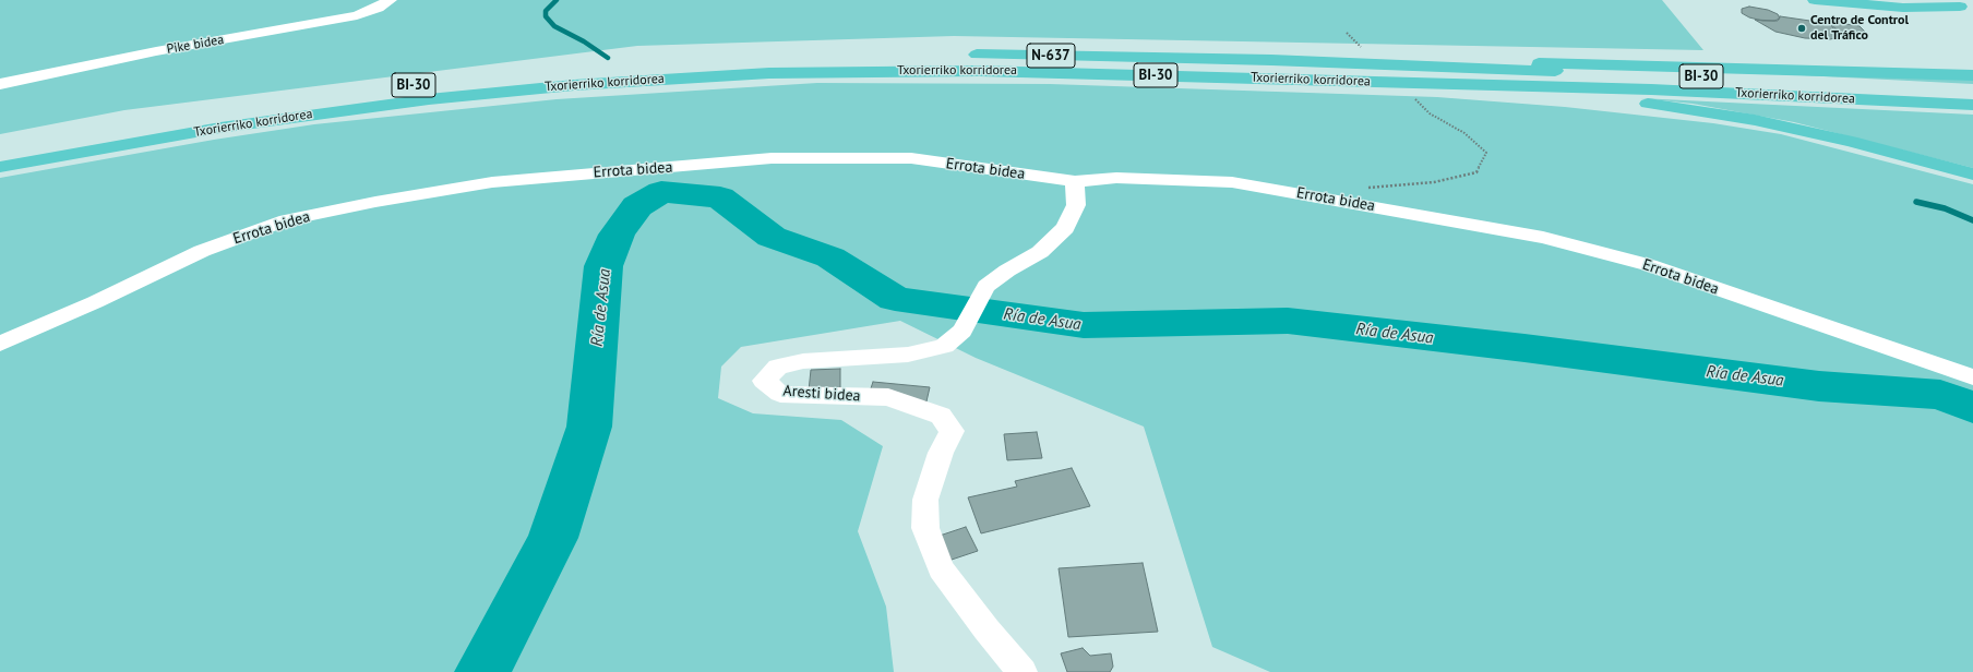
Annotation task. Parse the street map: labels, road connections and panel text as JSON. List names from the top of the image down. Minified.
{"streets":{"highway":["N-637","Txorierriko korridorea","BI-30"],"street":["Pike bidea","Errota bidea","Aresti bidea"]},"crossings":[["Errota bidea","Aresti bidea"]],"water":["Ría de Asua"],"places":["Centro de Control del Tráfico"]}
